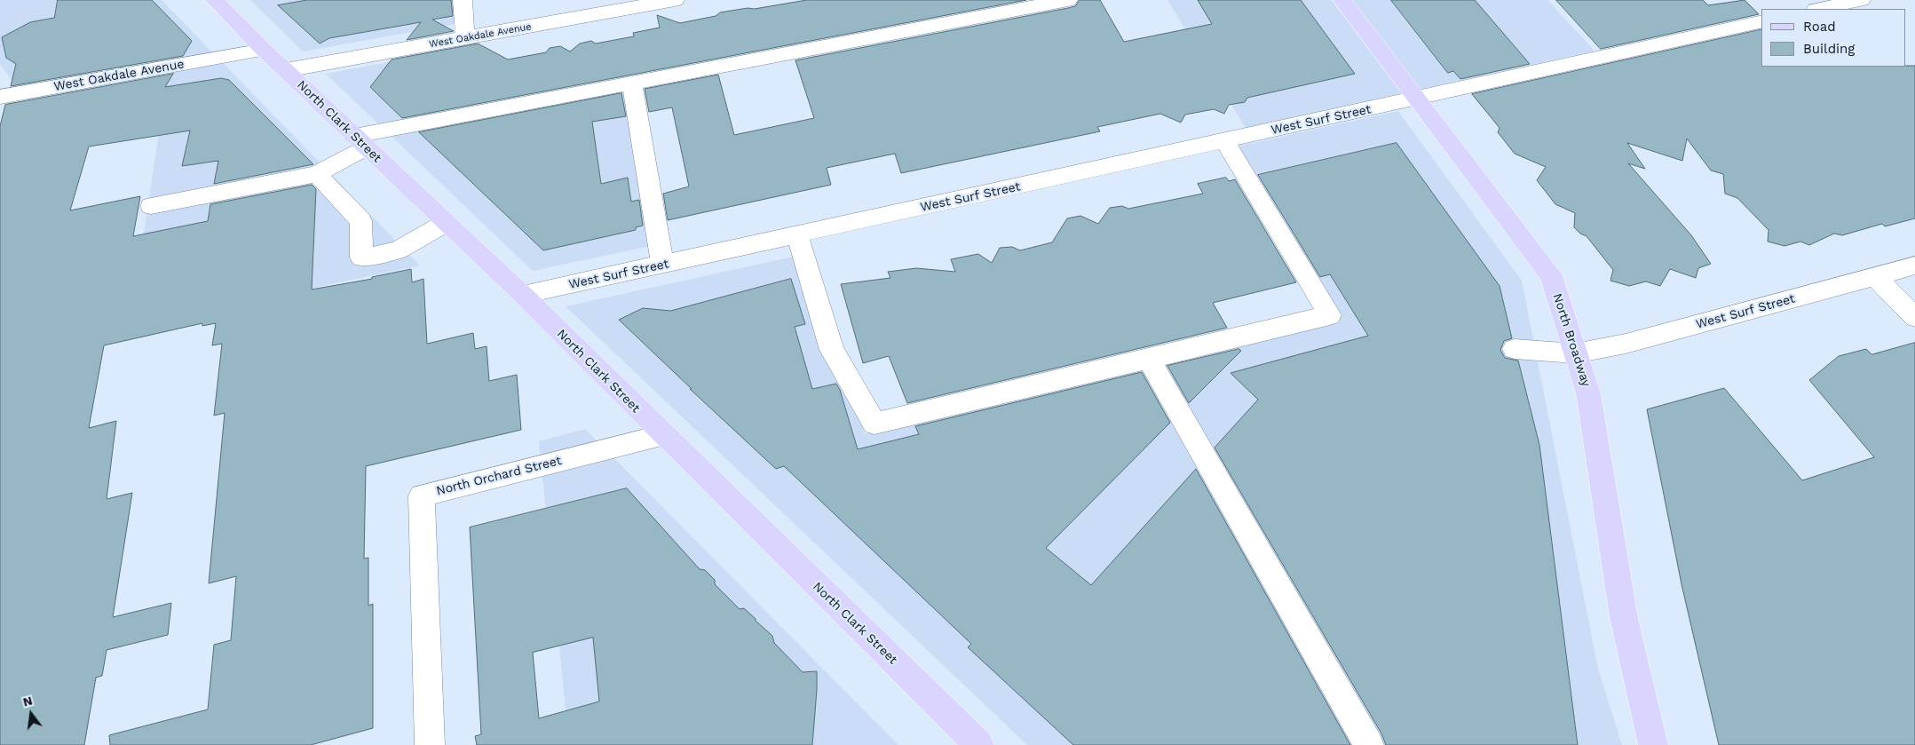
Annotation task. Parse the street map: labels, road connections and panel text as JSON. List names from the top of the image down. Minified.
{"streets":{"main road":["North Clark Street","North Broadway"],"street":["West Oakdale Avenue","West Surf Street","North Orchard Street"]},"crossings":[["West Oakdale Avenue","North Clark Street"],["West Surf Street","North Clark Street"],["West Surf Street","North Broadway"],["North Clark Street","North Orchard Street"]],"legend":["Road","Building"],"north":"top"}
